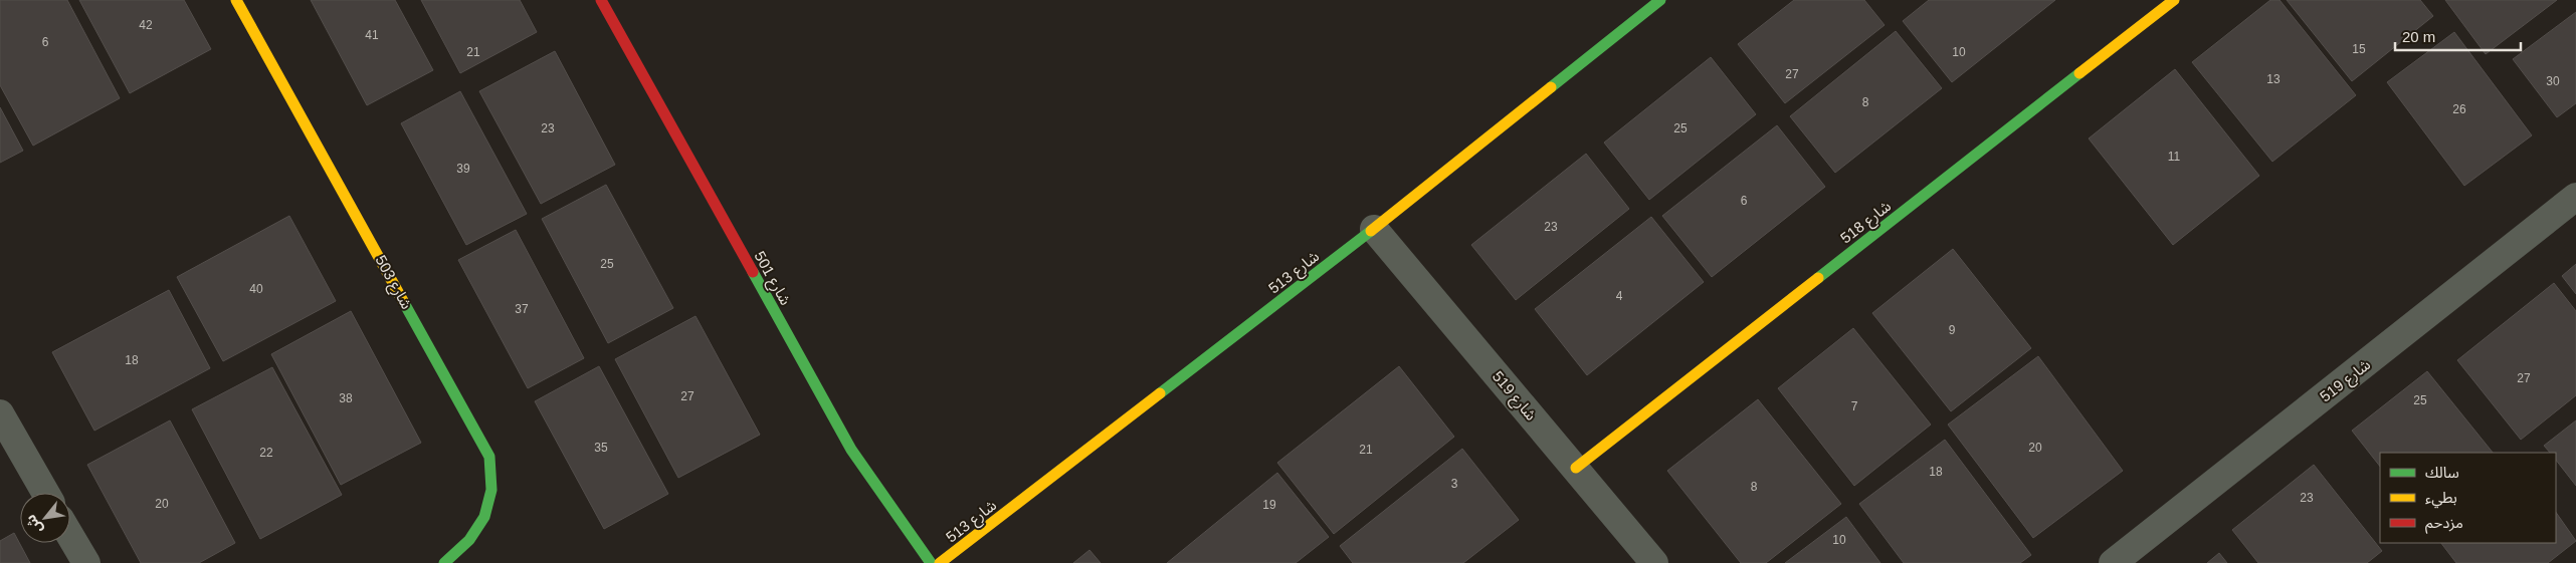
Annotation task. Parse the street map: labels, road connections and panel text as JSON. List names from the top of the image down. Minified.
{"streets":{"street":["شارع 518","شارع 513","شارع 501","شارع 503","شارع 519"]},"crossings":[["شارع 518","شارع 519"],["شارع 513","شارع 519"]],"house_numbers":["42","41","6","15","21","10","27","13","30","8","26","23","25","11","39","6","23","25","40","4","37","9","18","27","27","38","25","7","35","20","21","22","18","3","8","23","20","19","10"],"legend":["سالك","بطيء","مزدحم"],"scale_bar":"20 m","north":"bottom left"}
